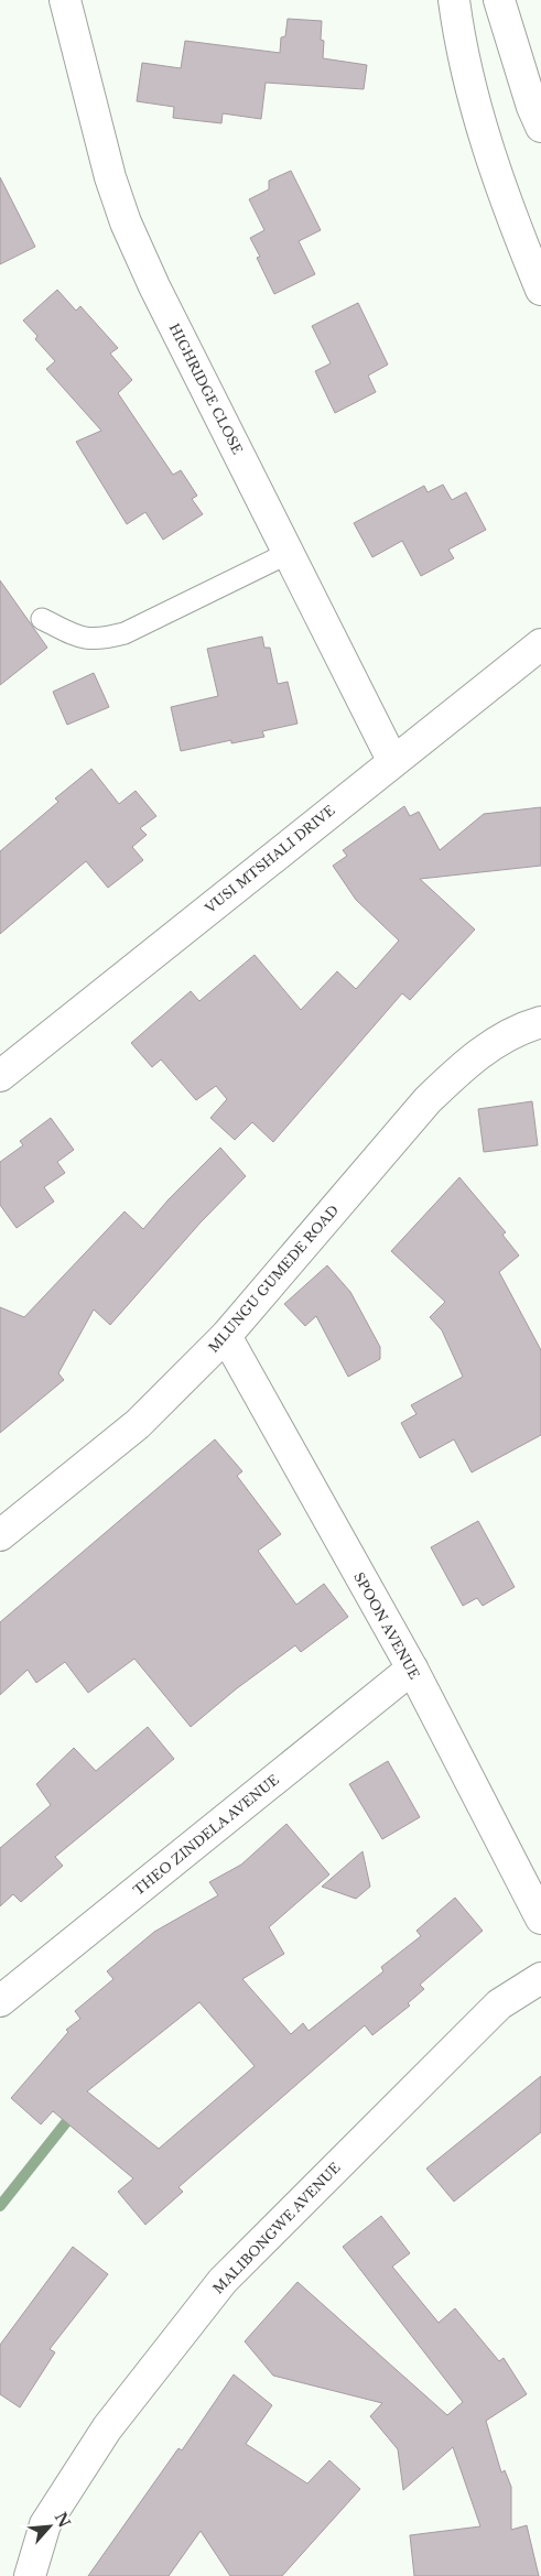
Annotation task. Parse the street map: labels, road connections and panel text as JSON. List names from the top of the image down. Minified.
{"streets":{"street":["HIGHRIDGE CLOSE","VUSI MTSHALI DRIVE","MLUNGU GUMEDE ROAD","SPOON AVENUE","THEO ZINDELA AVENUE","MALIBONGWE AVENUE"]},"crossings":[["HIGHRIDGE CLOSE","VUSI MTSHALI DRIVE"],["MLUNGU GUMEDE ROAD","SPOON AVENUE"],["SPOON AVENUE","THEO ZINDELA AVENUE"]],"north":"top right"}
